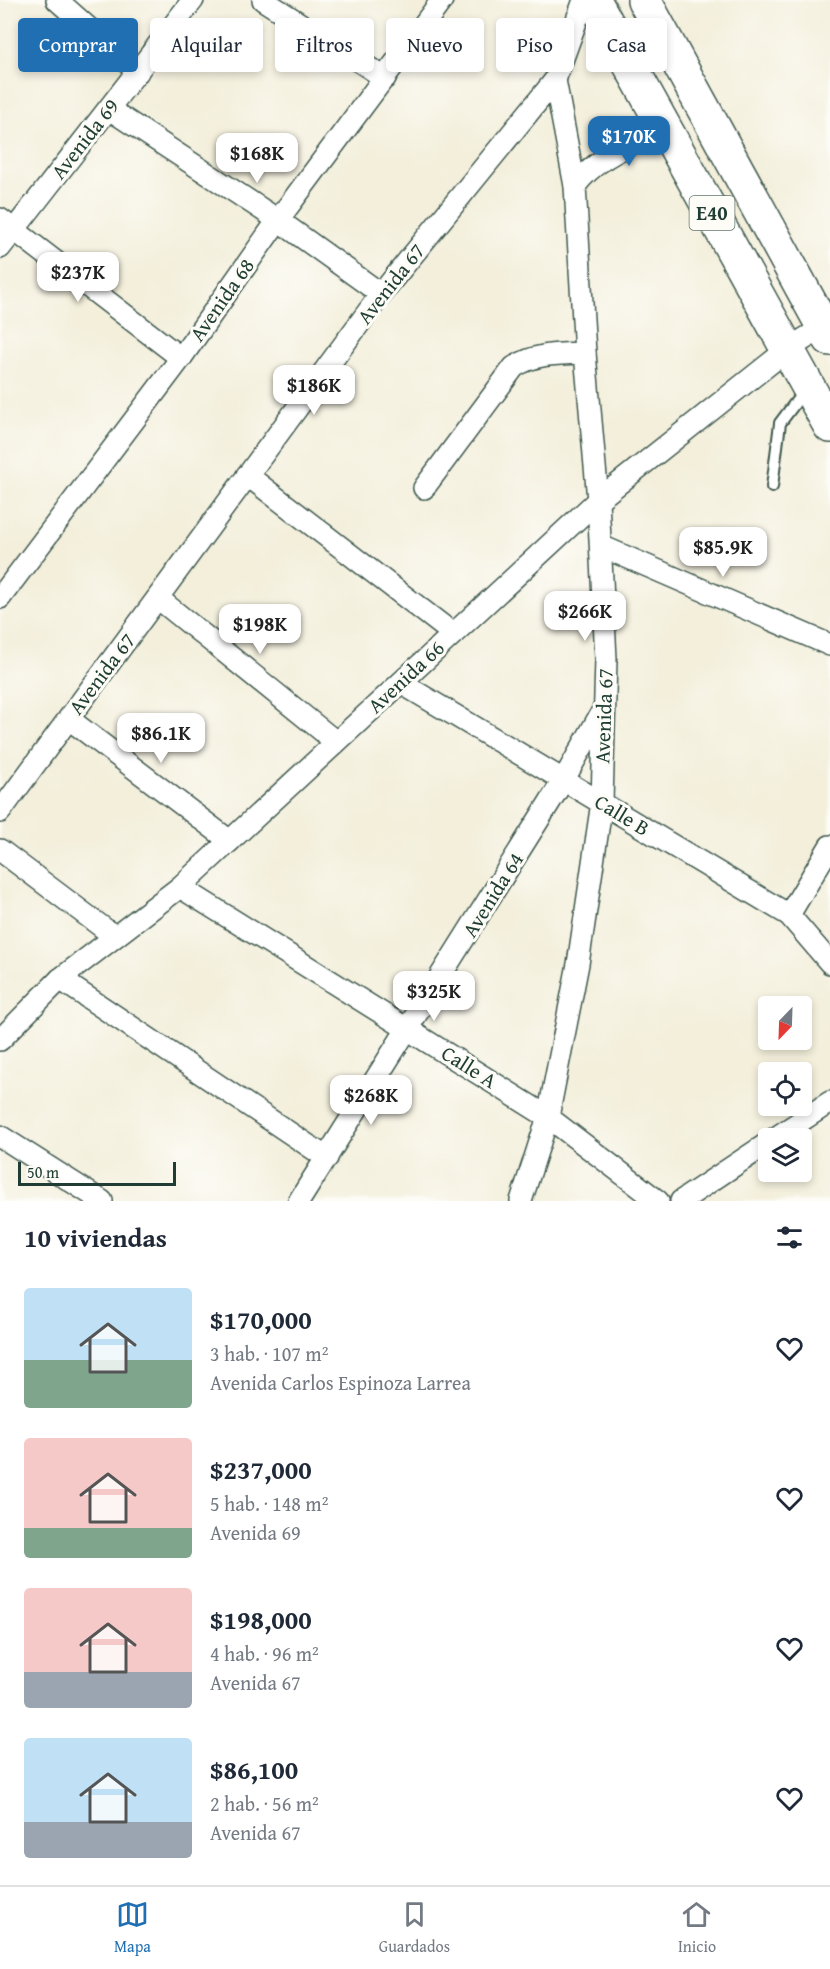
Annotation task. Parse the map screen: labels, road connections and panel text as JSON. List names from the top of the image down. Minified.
{"streets":{"main road":["E40"],"street":["Avenida 69","Avenida 67","Avenida 68","Avenida 66","Calle B","Avenida 64","Calle A"]},"crossings":[["E40","Avenida 66"],["Avenida 67","Avenida 66"],["Avenida 67","Calle B"],["Avenida 67","Avenida 64"],["Avenida 67","Calle A"],["Avenida 66","Calle B"],["Avenida 66","Calle A"],["Calle B","Avenida 64"],["Avenida 64","Calle A"]],"scale_bar":"50 m","north":"bottom left","page":{"chip":["Comprar","Alquilar","Filtros","Nuevo","Piso","Casa"],"price":["$170K","$168K","$237K","$186K","$85.9K","$266K","$198K","$86.1K","$325K","$268K"],"scale":"50 m","heading":"10 viviendas","list":[{"name":"$170,000","note":"3 hab. · 107 m² · Avenida Carlos Espinoza Larrea"},{"name":"$237,000","note":"5 hab. · 148 m² · Avenida 69"},{"name":"$198,000","note":"4 hab. · 96 m² · Avenida 67"},{"name":"$86,100","note":"2 hab. · 56 m² · Avenida 67"}],"tabs":["Mapa","Guardados","Inicio"]}}
